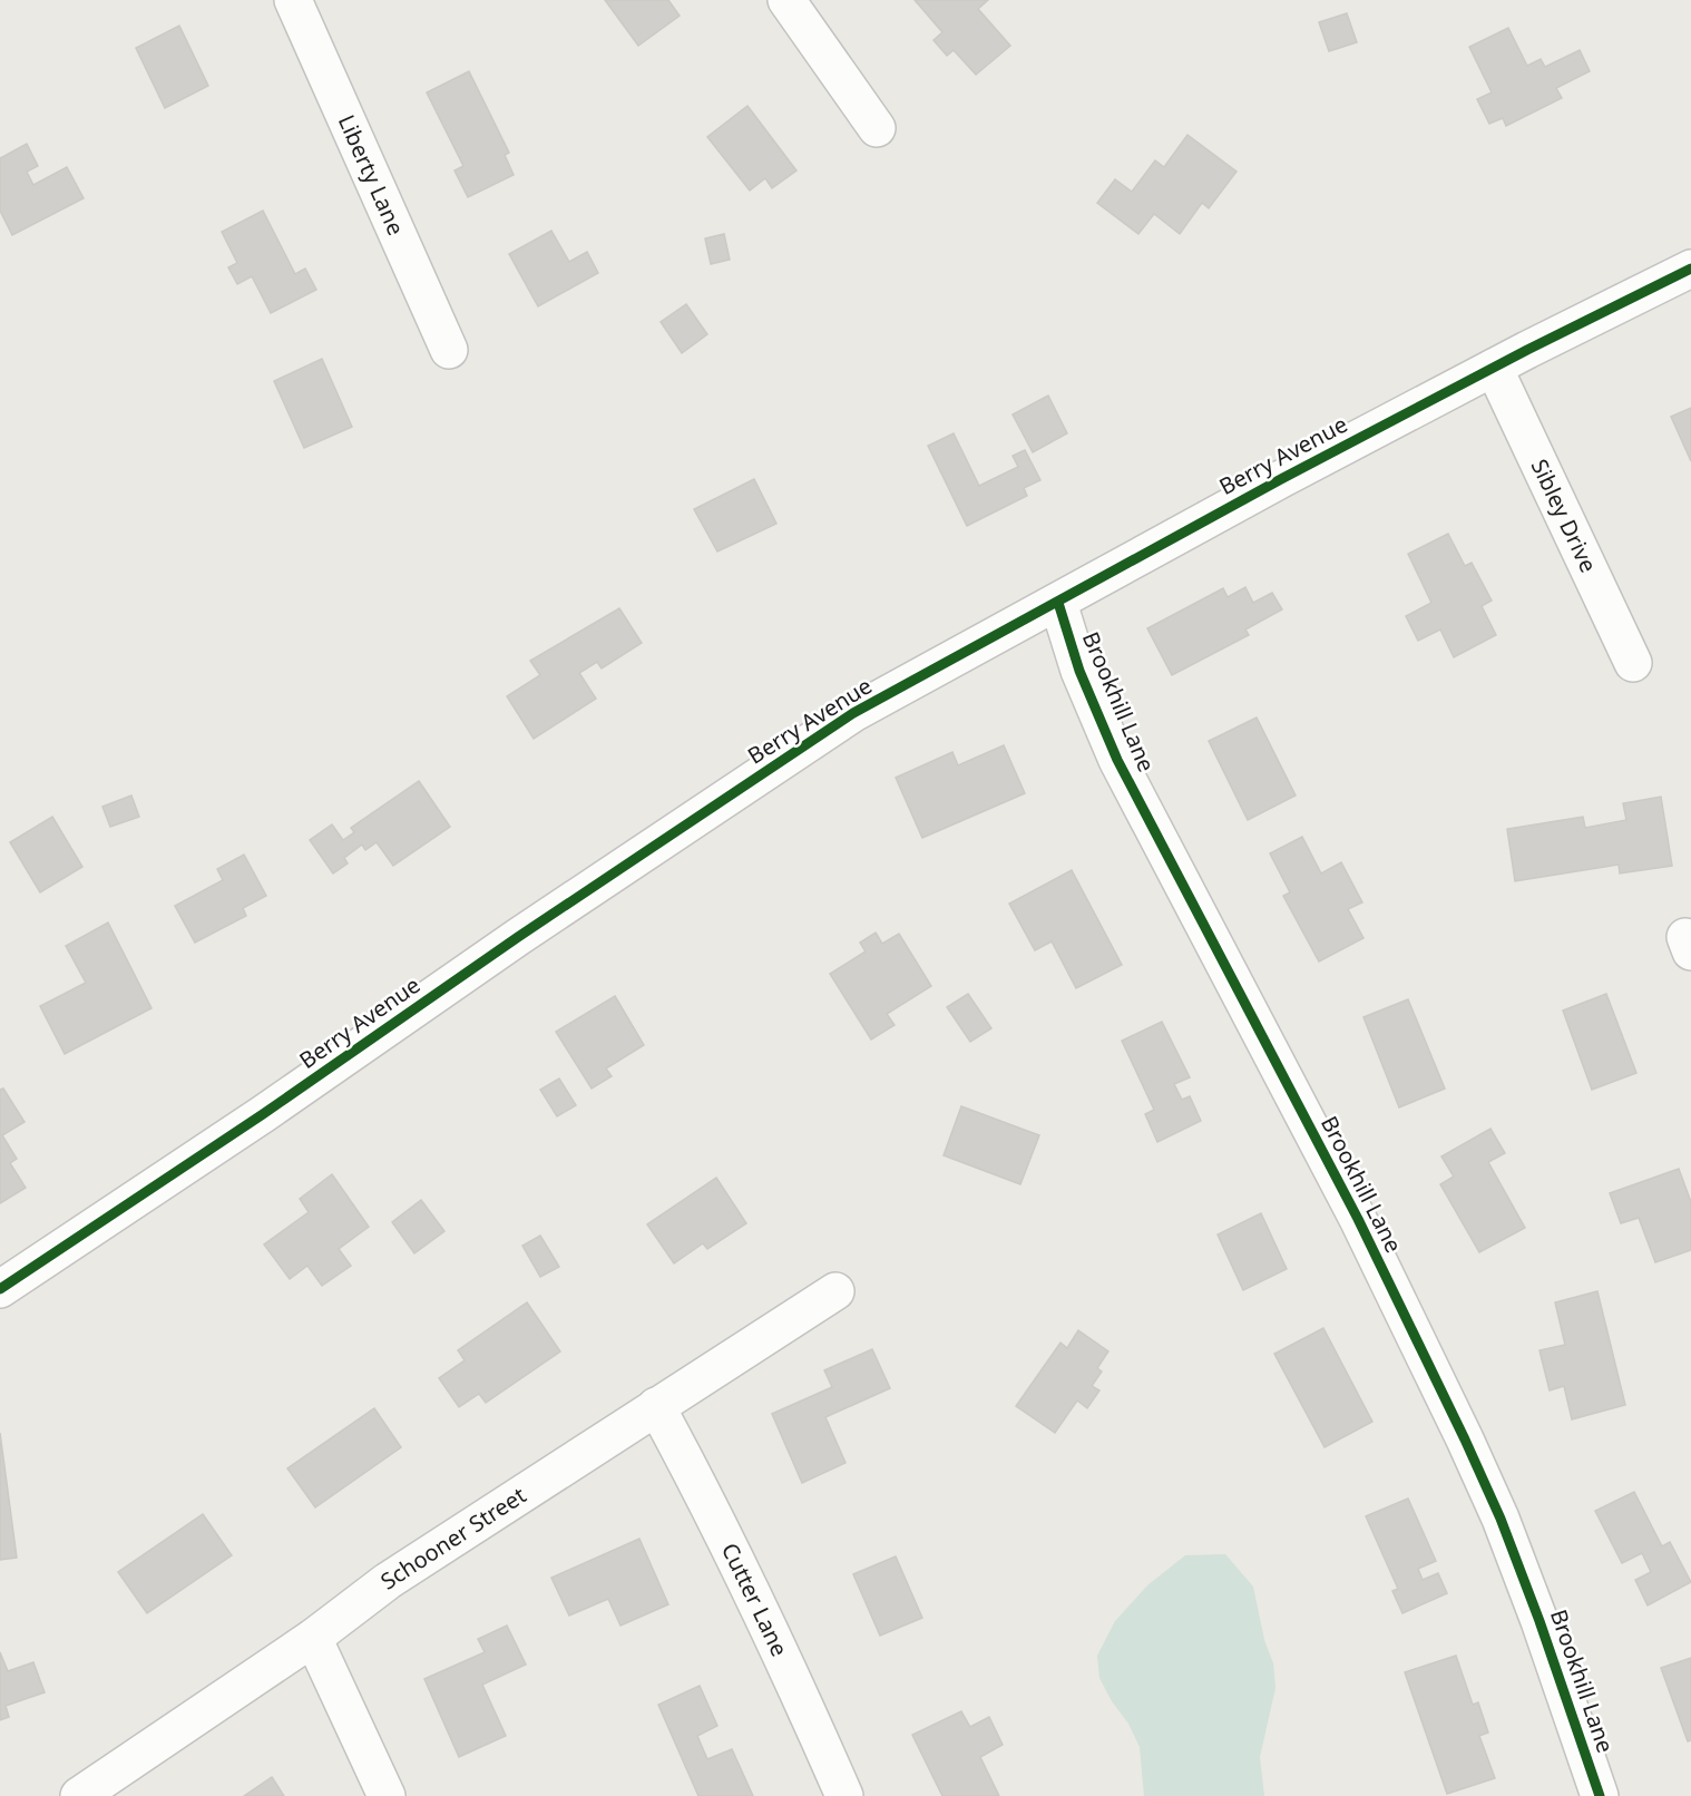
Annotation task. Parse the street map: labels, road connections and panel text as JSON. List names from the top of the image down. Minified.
{"streets":{"street":["Liberty Lane","Berry Avenue","Sibley Drive","Brookhill Lane","Schooner Street","Cutter Lane"]},"crossings":[["Berry Avenue","Sibley Drive"],["Berry Avenue","Brookhill Lane"],["Schooner Street","Cutter Lane"]]}
